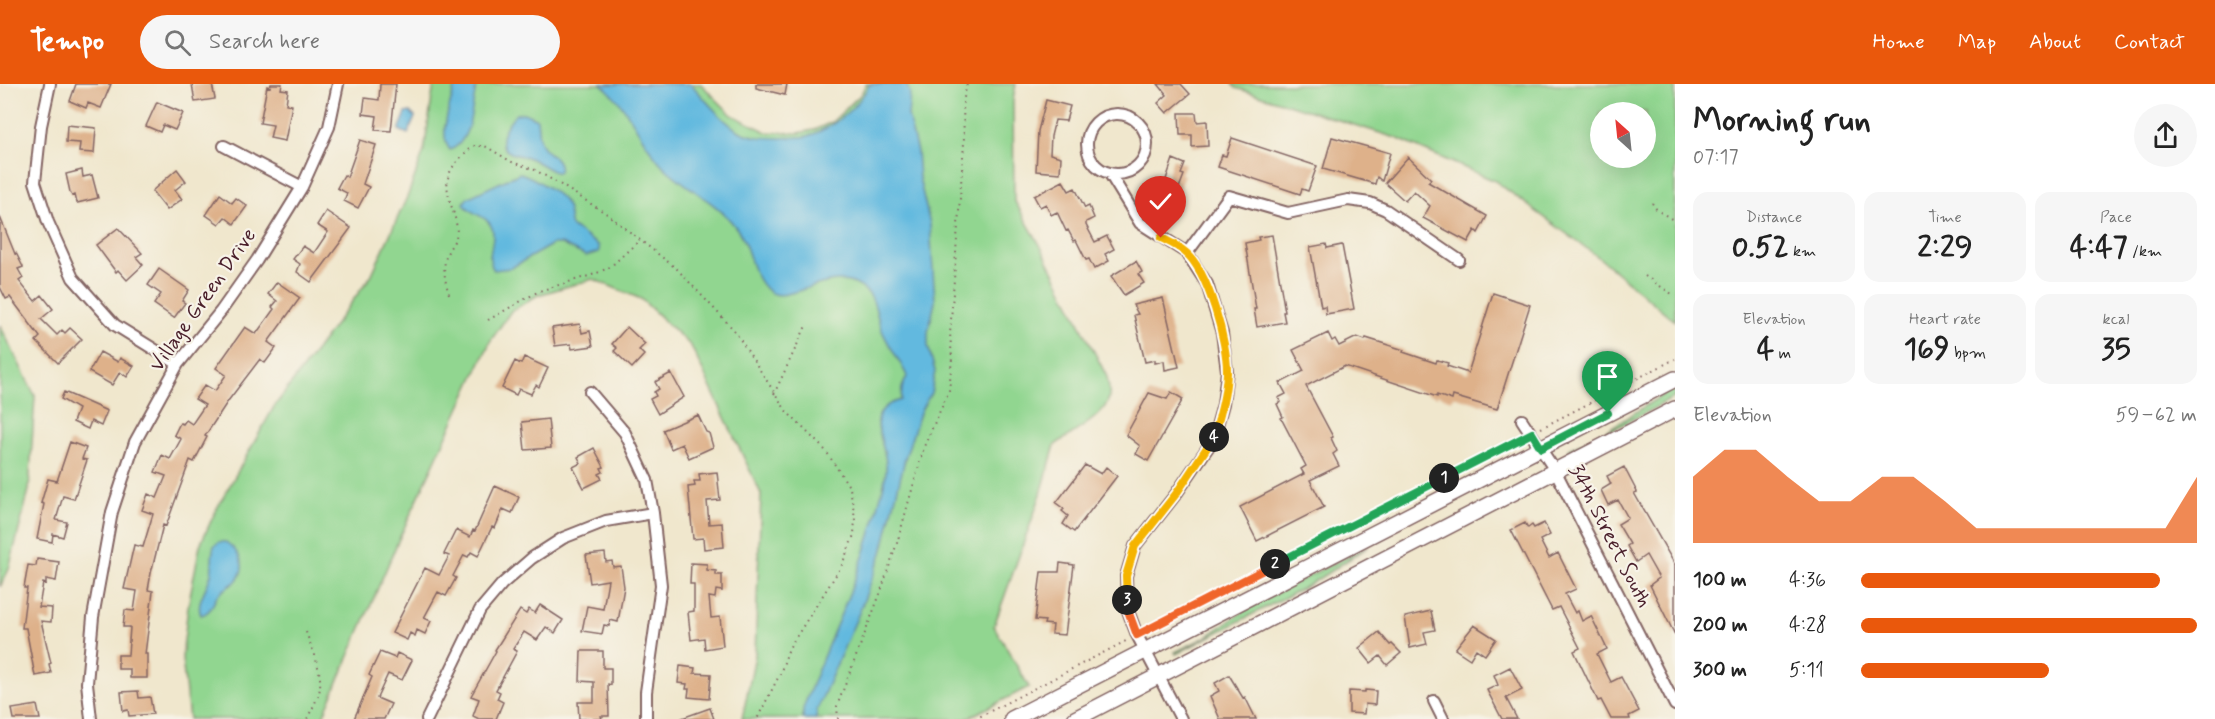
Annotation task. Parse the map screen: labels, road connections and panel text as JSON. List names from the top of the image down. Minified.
{"streets":{"street":["Village Green Drive","34th Street South"]},"north":"top left","page":{"header":"Tempo","search":"Search here","nav":["Home","Map","About","Contact"],"heading":["Morning run","07:17"],"stats":[["Distance","0.52 km"],["Time","2:29"],["Pace","4:47 /km"],["Elevation","4 m"],["Heart rate","169 bpm"],["kcal","35"]],"chart":["Elevation","59–62 m"],"pins":["4","1","2","3"],"list":[{"name":"100 m","note":"4:36"},{"name":"200 m","note":"4:28"},{"name":"300 m","note":"5:11"}]}}
